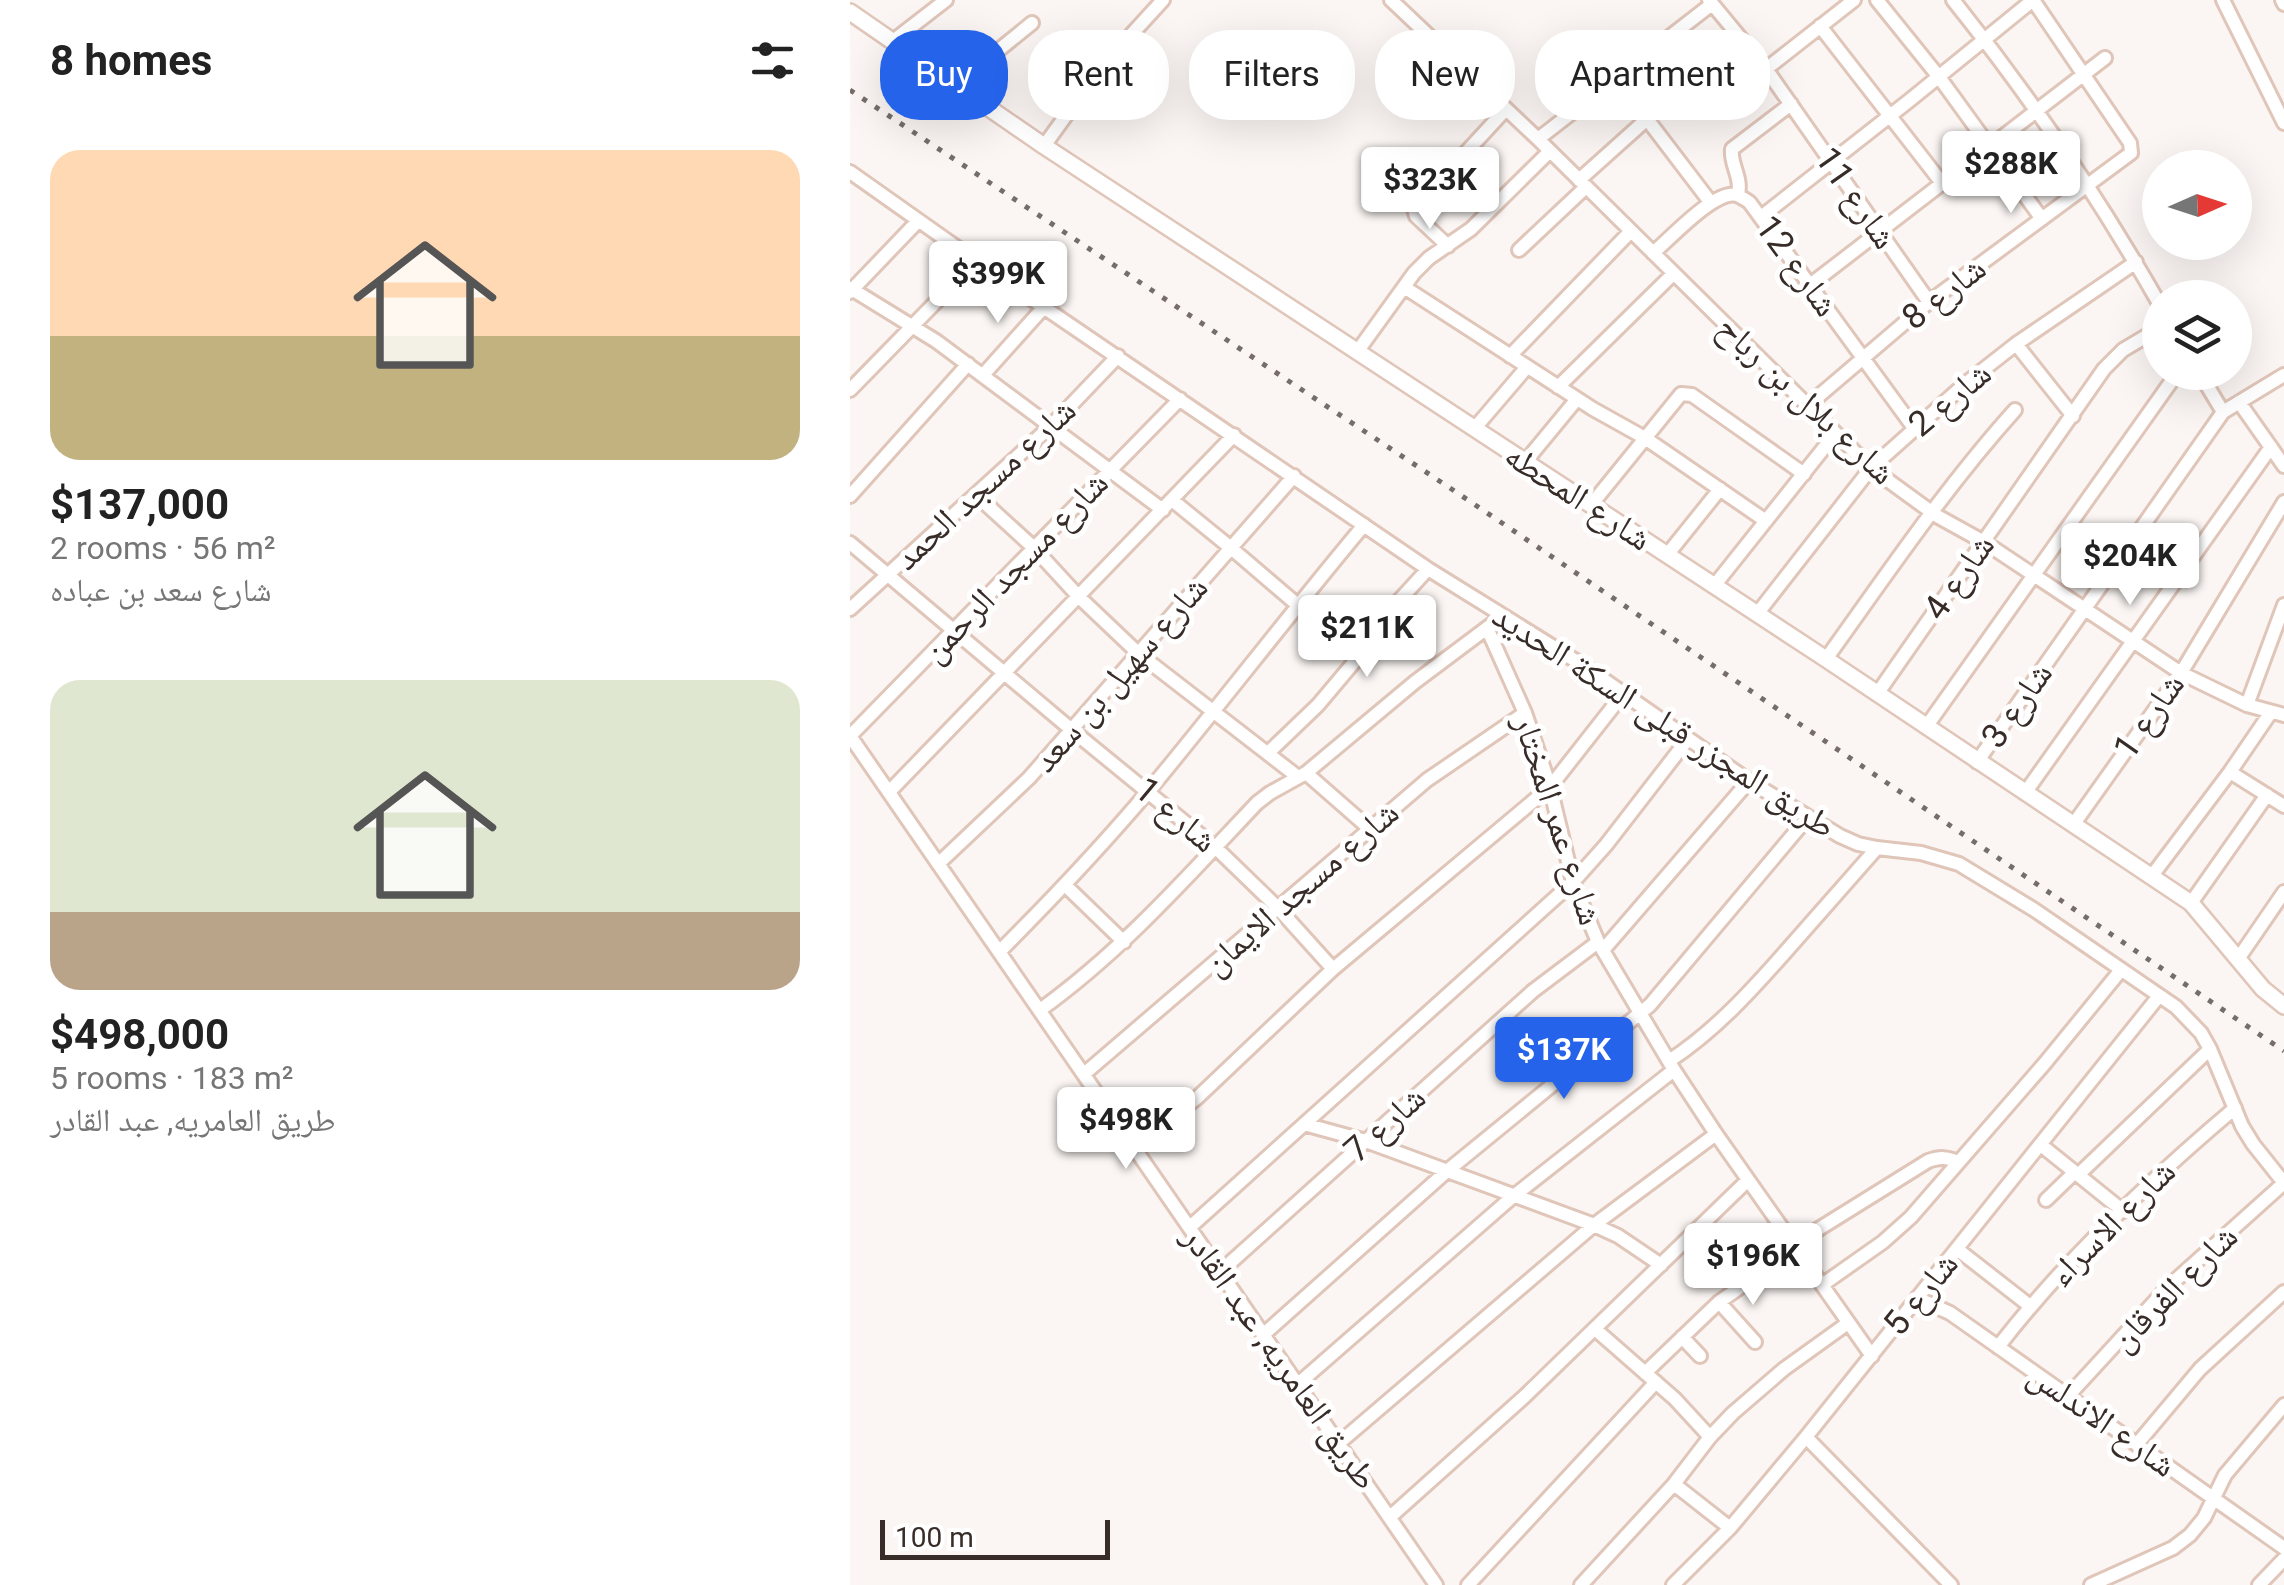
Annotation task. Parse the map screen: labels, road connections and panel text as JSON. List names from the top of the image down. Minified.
{"streets":{"street":["شارع 11","شارع 12","شارع 8","شارع 2","شارع بلال بن رباح","شارع مسجد الحمد","شارع المحطه","شارع مسجد الرحمن","شارع 4","شارع سهيل بن سعد","شارع 3","شارع 1","طريق المجزر قبلى السكة الحديد","شارع عمر المختار","شارع مسجد الايمان","شارع 7","شارع الاسراء","شارع الفرقان","شارع 5","طريق العامريه, عبد القادر","شارع الاندلس"]},"crossings":[["شارع 11","شارع 8"],["شارع 12","شارع 8"],["شارع 12","شارع 2"],["شارع 12","شارع بلال بن رباح"],["شارع 8","شارع بلال بن رباح"],["شارع 2","شارع بلال بن رباح"],["شارع 2","شارع المحطه"],["شارع بلال بن رباح","شارع 4"],["شارع بلال بن رباح","شارع 3"],["شارع بلال بن رباح","شارع 1"],["شارع مسجد الحمد","شارع 1"],["شارع مسجد الحمد","طريق المجزر قبلى السكة الحديد"],["شارع المحطه","شارع 4"],["شارع المحطه","شارع 3"],["شارع المحطه","شارع 1"],["شارع مسجد الرحمن","شارع 1"],["شارع مسجد الرحمن","طريق المجزر قبلى السكة الحديد"],["شارع مسجد الرحمن","طريق العامريه, عبد القادر"],["شارع سهيل بن سعد","شارع 1"],["شارع سهيل بن سعد","طريق المجزر قبلى السكة الحديد"],["شارع سهيل بن سعد","طريق العامريه, عبد القادر"],["شارع 1","شارع مسجد الايمان"],["طريق المجزر قبلى السكة الحديد","شارع 7"],["طريق المجزر قبلى السكة الحديد","شارع الاسراء"],["طريق المجزر قبلى السكة الحديد","شارع الفرقان"],["طريق المجزر قبلى السكة الحديد","شارع 5"],["شارع عمر المختار","شارع مسجد الايمان"],["شارع عمر المختار","شارع 7"],["شارع عمر المختار","شارع 5"],["شارع مسجد الايمان","طريق العامريه, عبد القادر"],["شارع 7","طريق العامريه, عبد القادر"],["شارع الاسراء","شارع الاندلس"],["شارع الفرقان","شارع الاندلس"],["شارع 5","شارع الاندلس"]],"scale_bar":"100 m","north":"right","page":{"heading":"8 homes","chip":["Buy","Rent","Filters","New","Apartment"],"list":[{"name":"$137,000","note":"2 rooms · 56 m² · شارع سعد بن عباده"},{"name":"$498,000","note":"5 rooms · 183 m² · طريق العامريه, عبد القادر"}],"price":["$288K","$323K","$399K","$204K","$211K","$137K","$498K","$196K"],"scale":"100 m"}}
